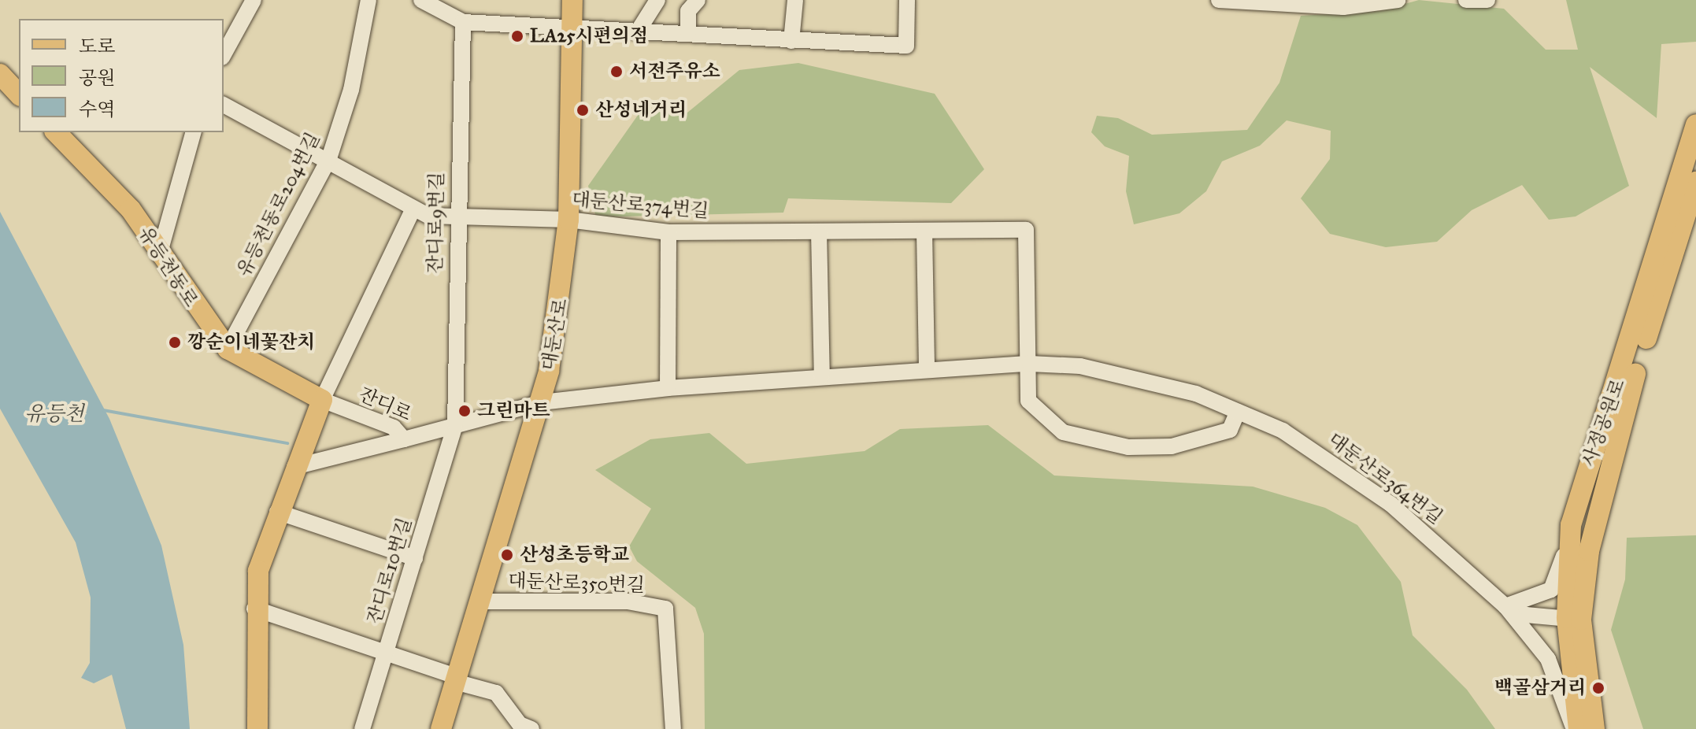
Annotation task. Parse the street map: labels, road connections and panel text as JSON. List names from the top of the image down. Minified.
{"streets":{"main road":["유등천동로","대둔산로","사정공원로"],"street":["유등천동로204번길","대둔산로374번길","잔디로9번길","잔디로","대둔산로364번길","잔디로10번길","대둔산로350번길"]},"crossings":[["유등천동로204번길","대둔산로374번길"],["유등천동로204번길","유등천동로"],["대둔산로374번길","잔디로9번길"],["대둔산로374번길","대둔산로"],["대둔산로374번길","대둔산로364번길"],["잔디로9번길","잔디로"],["잔디로9번길","잔디로10번길"],["유등천동로","잔디로"],["대둔산로","잔디로"],["대둔산로","대둔산로364번길"],["대둔산로","대둔산로350번길"],["잔디로","대둔산로364번길"],["잔디로","잔디로10번길"],["사정공원로","대둔산로364번길"]],"water":["유등천"],"places":["LA25시편의점","서전주유소","산성네거리","깡순이네꽃잔치","그린마트","산성초등학교","백골삼거리"],"legend":["도로","공원","수역"]}
